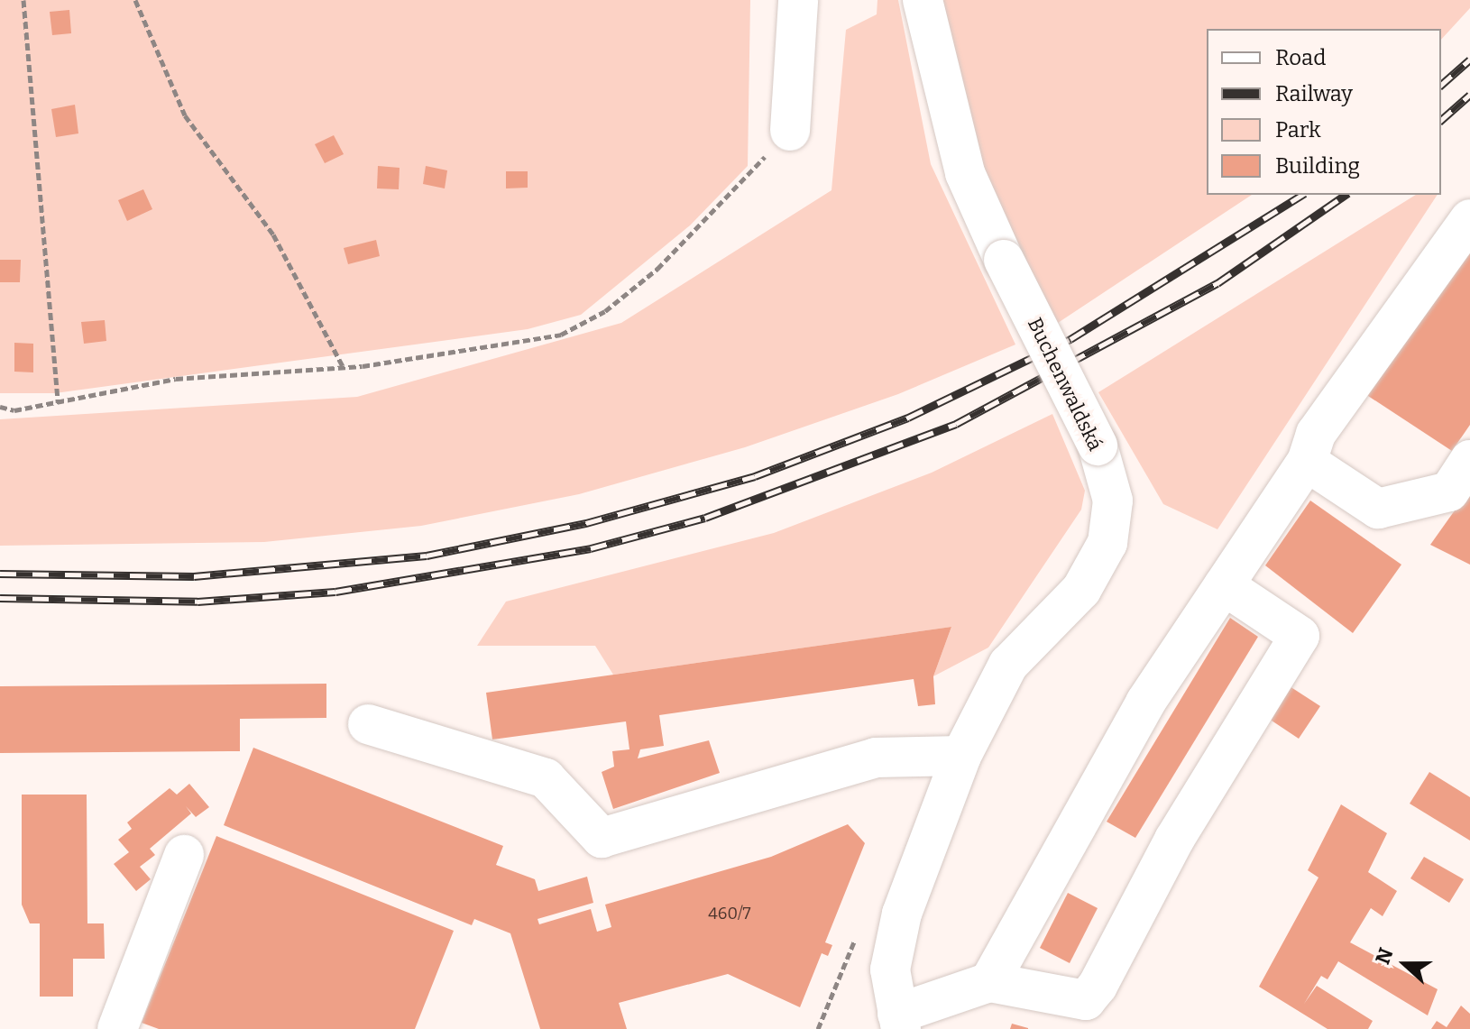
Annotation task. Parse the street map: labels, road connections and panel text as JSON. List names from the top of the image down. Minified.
{"streets":{"street":["Buchenwaldská"]},"house_numbers":["460/7"],"legend":["Road","Railway","Park","Building"],"north":"left"}
